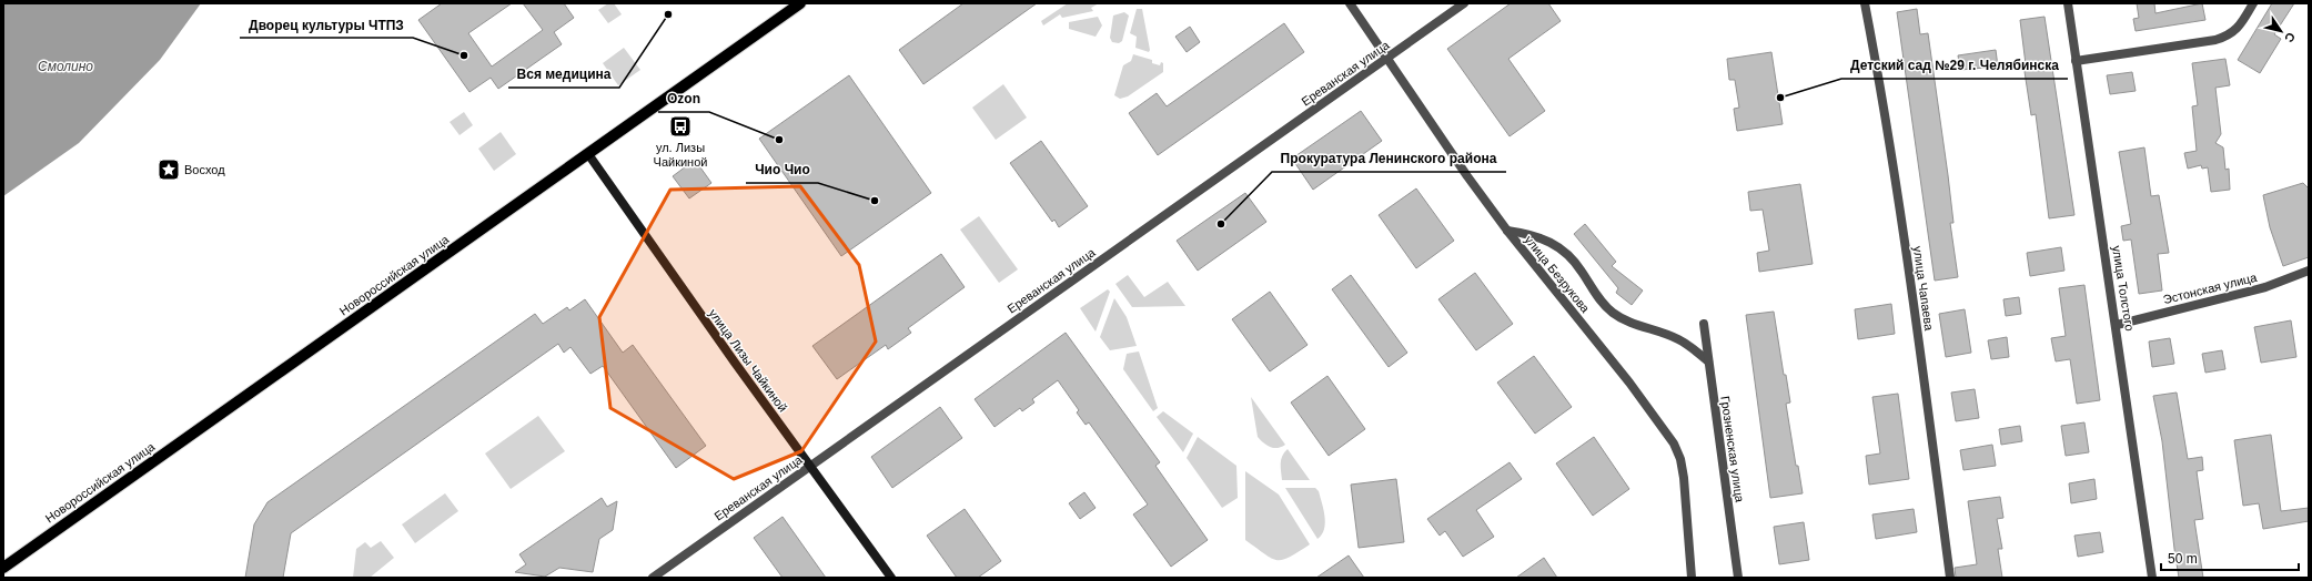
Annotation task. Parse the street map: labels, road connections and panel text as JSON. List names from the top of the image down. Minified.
{"streets":{"main road":["Новороссийская улица"],"street":["Ереванская улица","улица Безрукова","улица Чапаева","улица Толстого","Эстонская улица","улица Лизы Чайкиной","Грозненская улица"]},"crossings":[["Ереванская улица","улица Безрукова"],["Ереванская улица","улица Лизы Чайкиной"],["Новороссийская улица","улица Лизы Чайкиной"],["улица Толстого","Эстонская улица"]],"water":["Смолино"],"places":{"other":["Вся медицина","Дворец культуры ЧТПЗ","Детский сад №29 г. Челябинска","Ozon","Чио Чио","Прокуратура Ленинского района"],"bus stop":["ул. Лизы Чайкиной"],"place":["Восход"]},"scale_bar":"50 m","north":"bottom right"}
